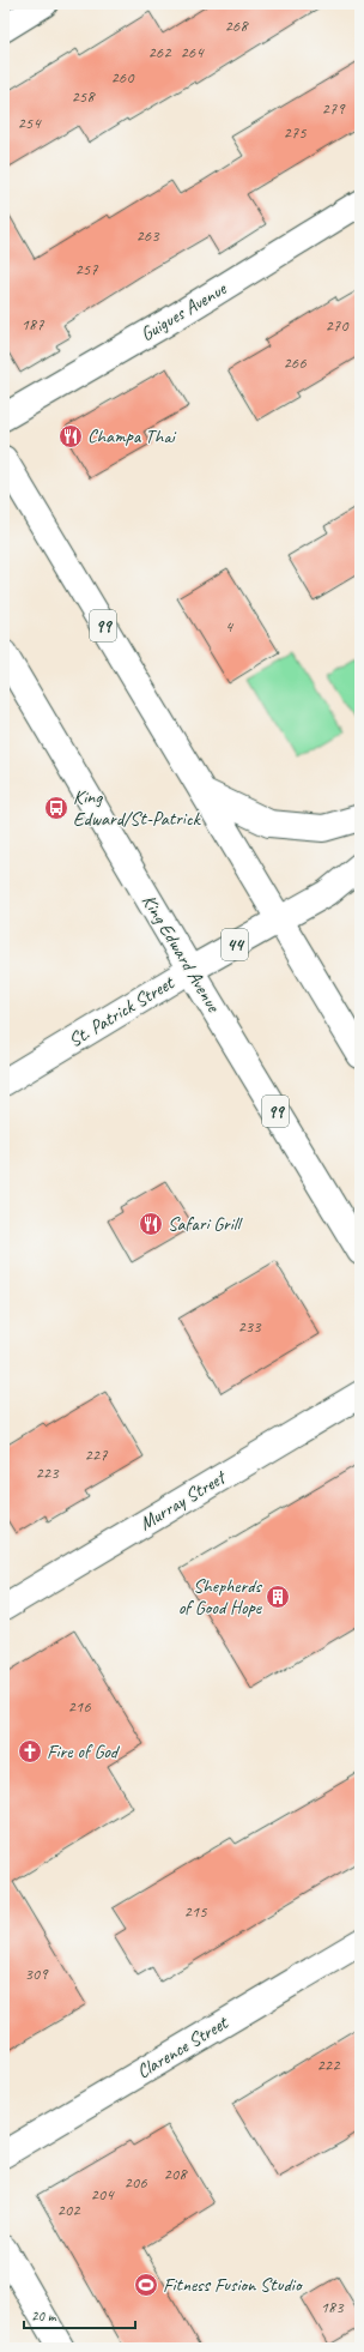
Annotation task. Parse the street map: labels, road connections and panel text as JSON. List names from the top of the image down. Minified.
{"streets":{"main road":["Guigues Avenue","99","44","King Edward Avenue","St. Patrick Street","Murray Street","Clarence Street"]},"crossings":[["99","St. Patrick Street"],["King Edward Avenue","St. Patrick Street"]],"places":{"restaurant":["Champa Thai","Safari Grill"],"bus stop":["King Edward/St-Patrick"],"building":["Shepherds of Good Hope"],"church":["Fire of God"],"sports":["Fitness Fusion Studio"]},"house_numbers":["268","262","264","260","258","279","254","275","263","257","187","270","266","4","233","227","223","216","215","309","222","208","206","204","202","183"],"scale_bar":"20 m"}
